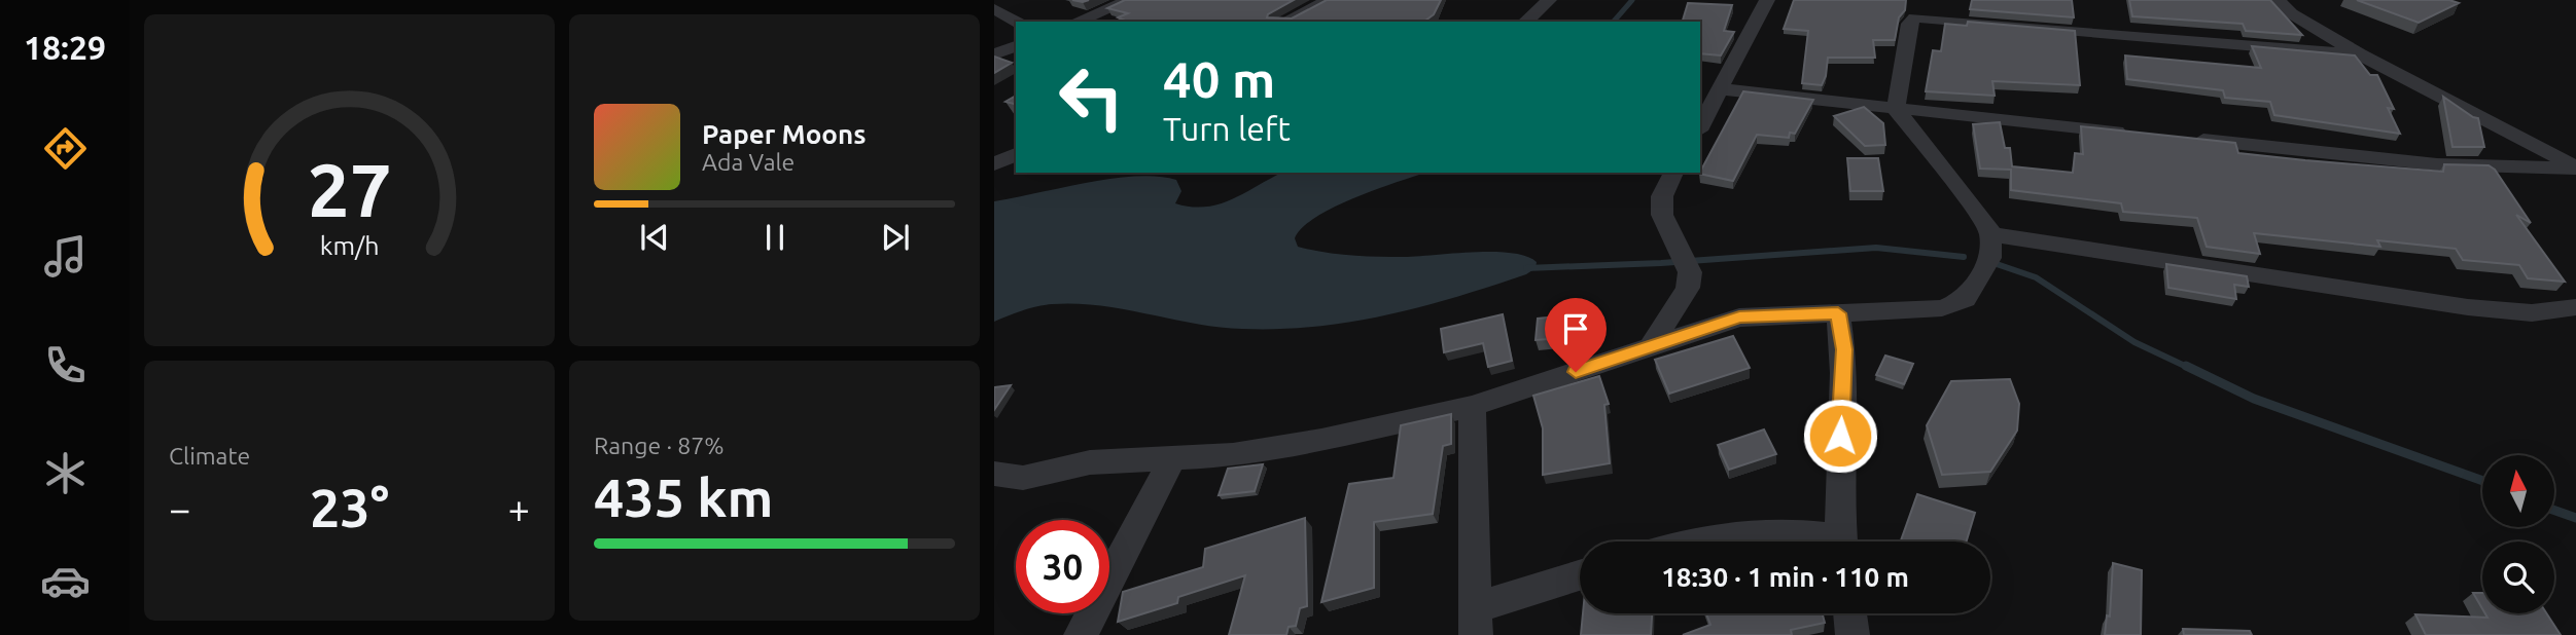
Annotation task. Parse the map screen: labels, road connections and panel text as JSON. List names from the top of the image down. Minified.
{"north":"top","page":{"tabs":"18:29","turn":["40 m","Turn left"],"song":["Paper Moons","Ada Vale"],"tile":["Climate",["Range · 87%","435 km"]],"heat":["−","23°","+"],"limit":"30","trip":"18:30 · 1 min · 110 m","gauge":["27","km/h"]}}
